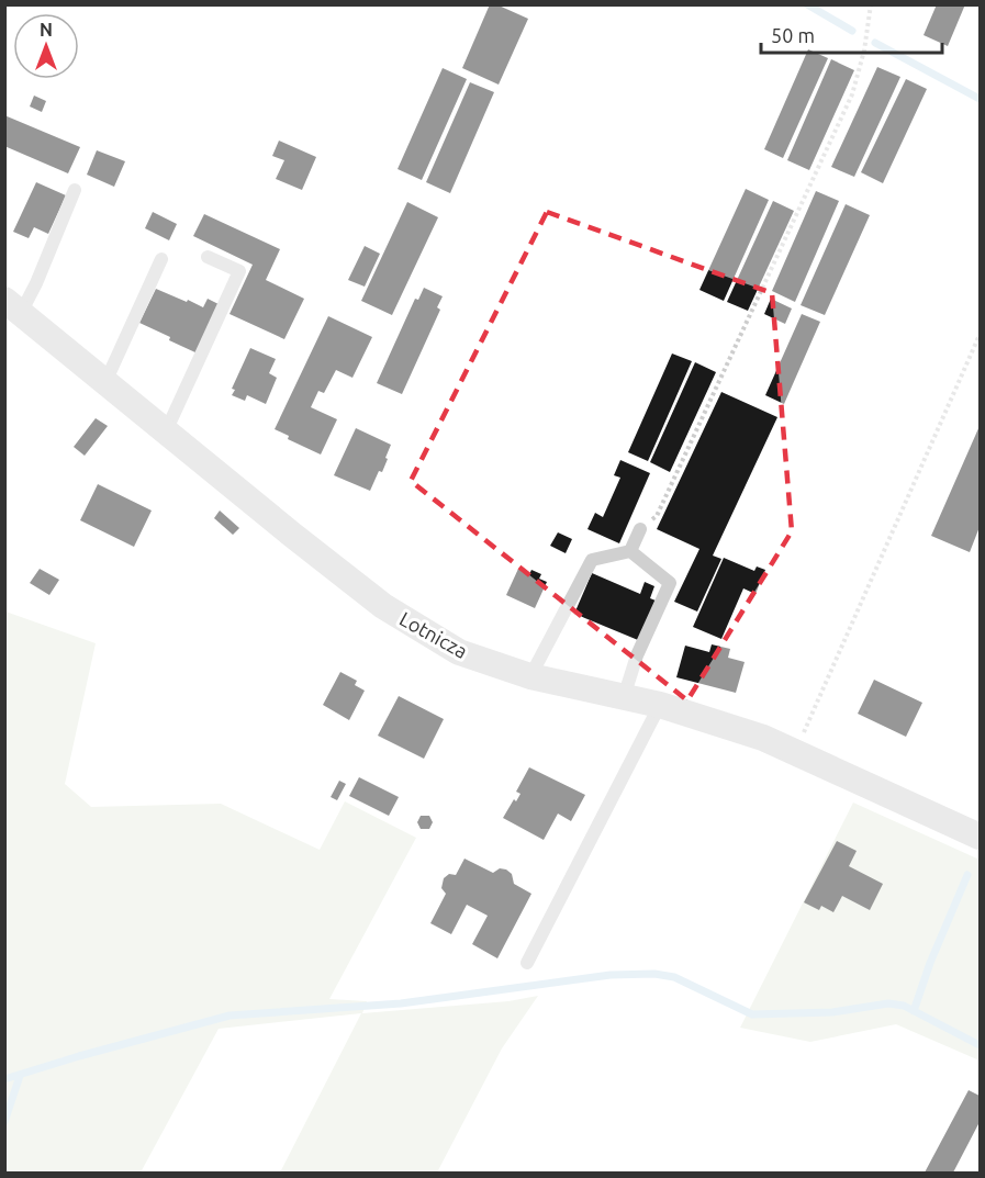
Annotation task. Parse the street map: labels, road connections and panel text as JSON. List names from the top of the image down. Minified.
{"streets":{"street":["Lotnicza"]},"scale_bar":"50 m","north":"top"}
